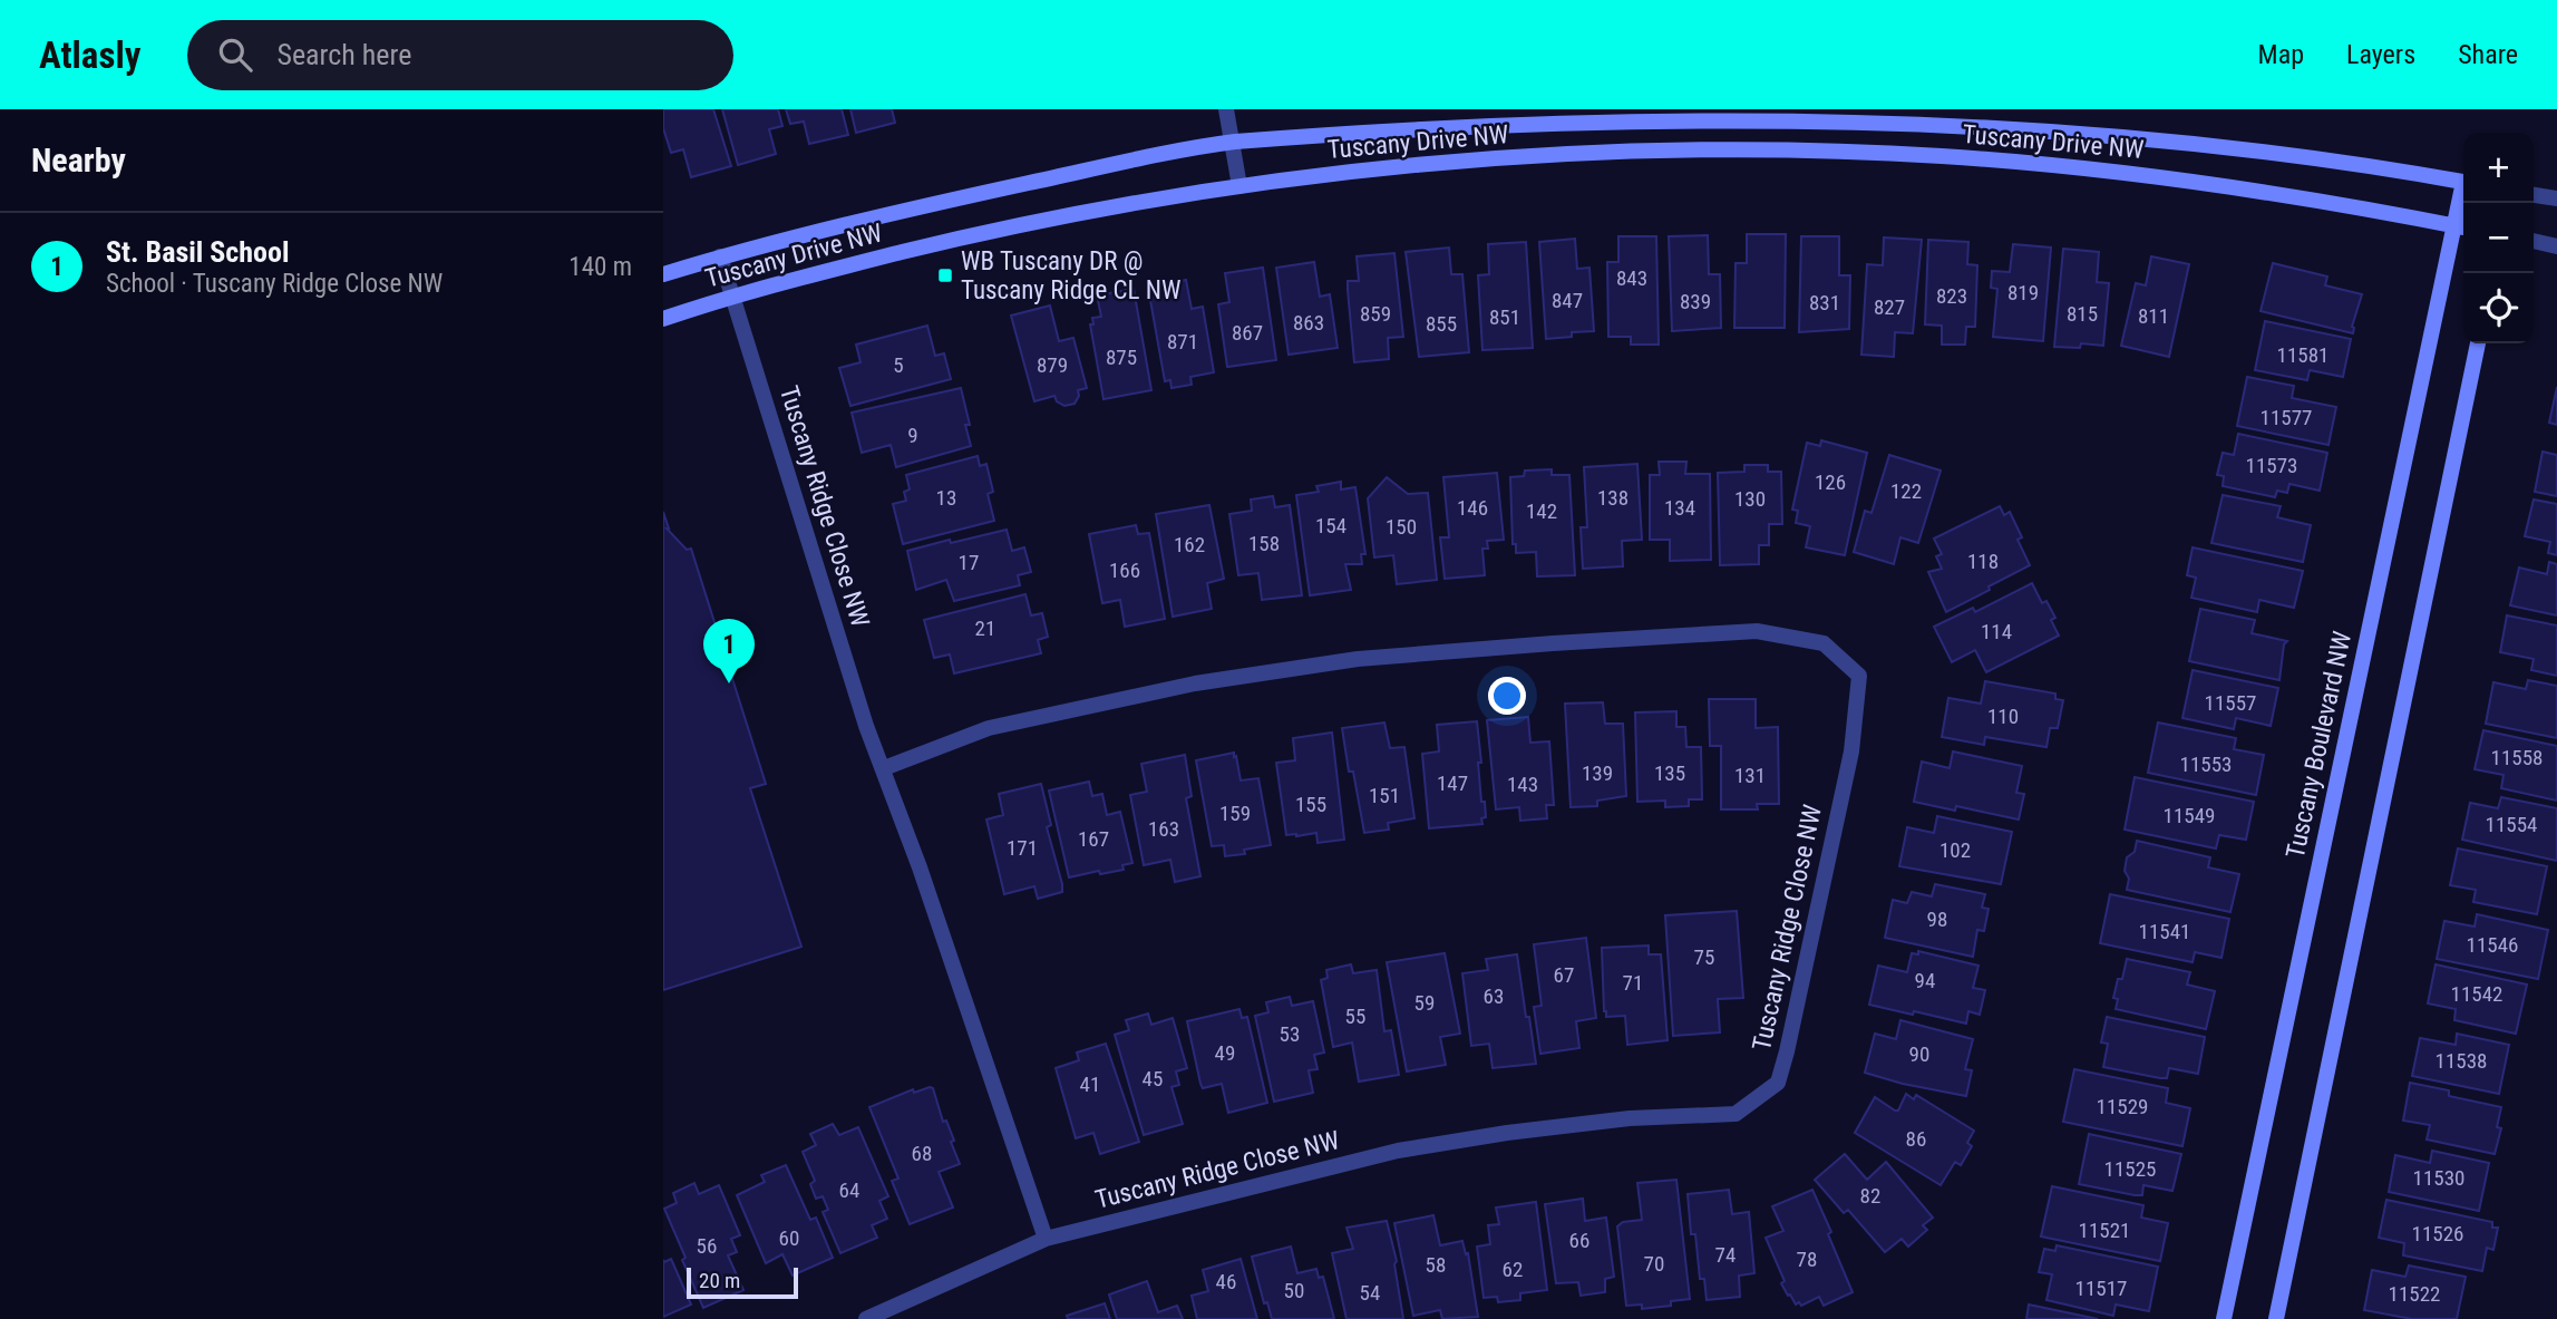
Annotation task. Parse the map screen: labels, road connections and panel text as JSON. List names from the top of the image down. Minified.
{"streets":{"street":["Tuscany Drive NW","Tuscany Ridge Close NW","Tuscany Boulevard NW"]},"crossings":[["Tuscany Drive NW","Tuscany Ridge Close NW"],["Tuscany Drive NW","Tuscany Boulevard NW"]],"places":{"transit":["WB Tuscany DR @ Tuscany Ridge CL NW"]},"house_numbers":["843","819","823","847","839","831","827","859","815","811","851","863","855","867","871","11581","875","5","879","11577","9","11573","126","122","13","138","130","146","134","142","154","150","158","162","118","17","166","21","114","11557","110","11558","11553","139","135","131","147","143","151","155","159","11549","11554","163","167","171","102","98","11541","11546","75","67","94","71","11542","63","59","55","53","49","90","11538","45","41","11529","86","68","11525","11530","64","82","11521","11526","60","66","56","74","78","70","58","62","46","11517","50","54","11522"],"scale_bar":"20 m","page":{"header":"Atlasly","search":"Search here","nav":["Map","Layers","Share"],"heading":"Nearby","map_buttons":["+","−"],"list":[{"mark":"1","name":"St. Basil School","note":"School · Tuscany Ridge Close NW","value":"140 m"}],"pins":"1","scale":"20 m"}}
